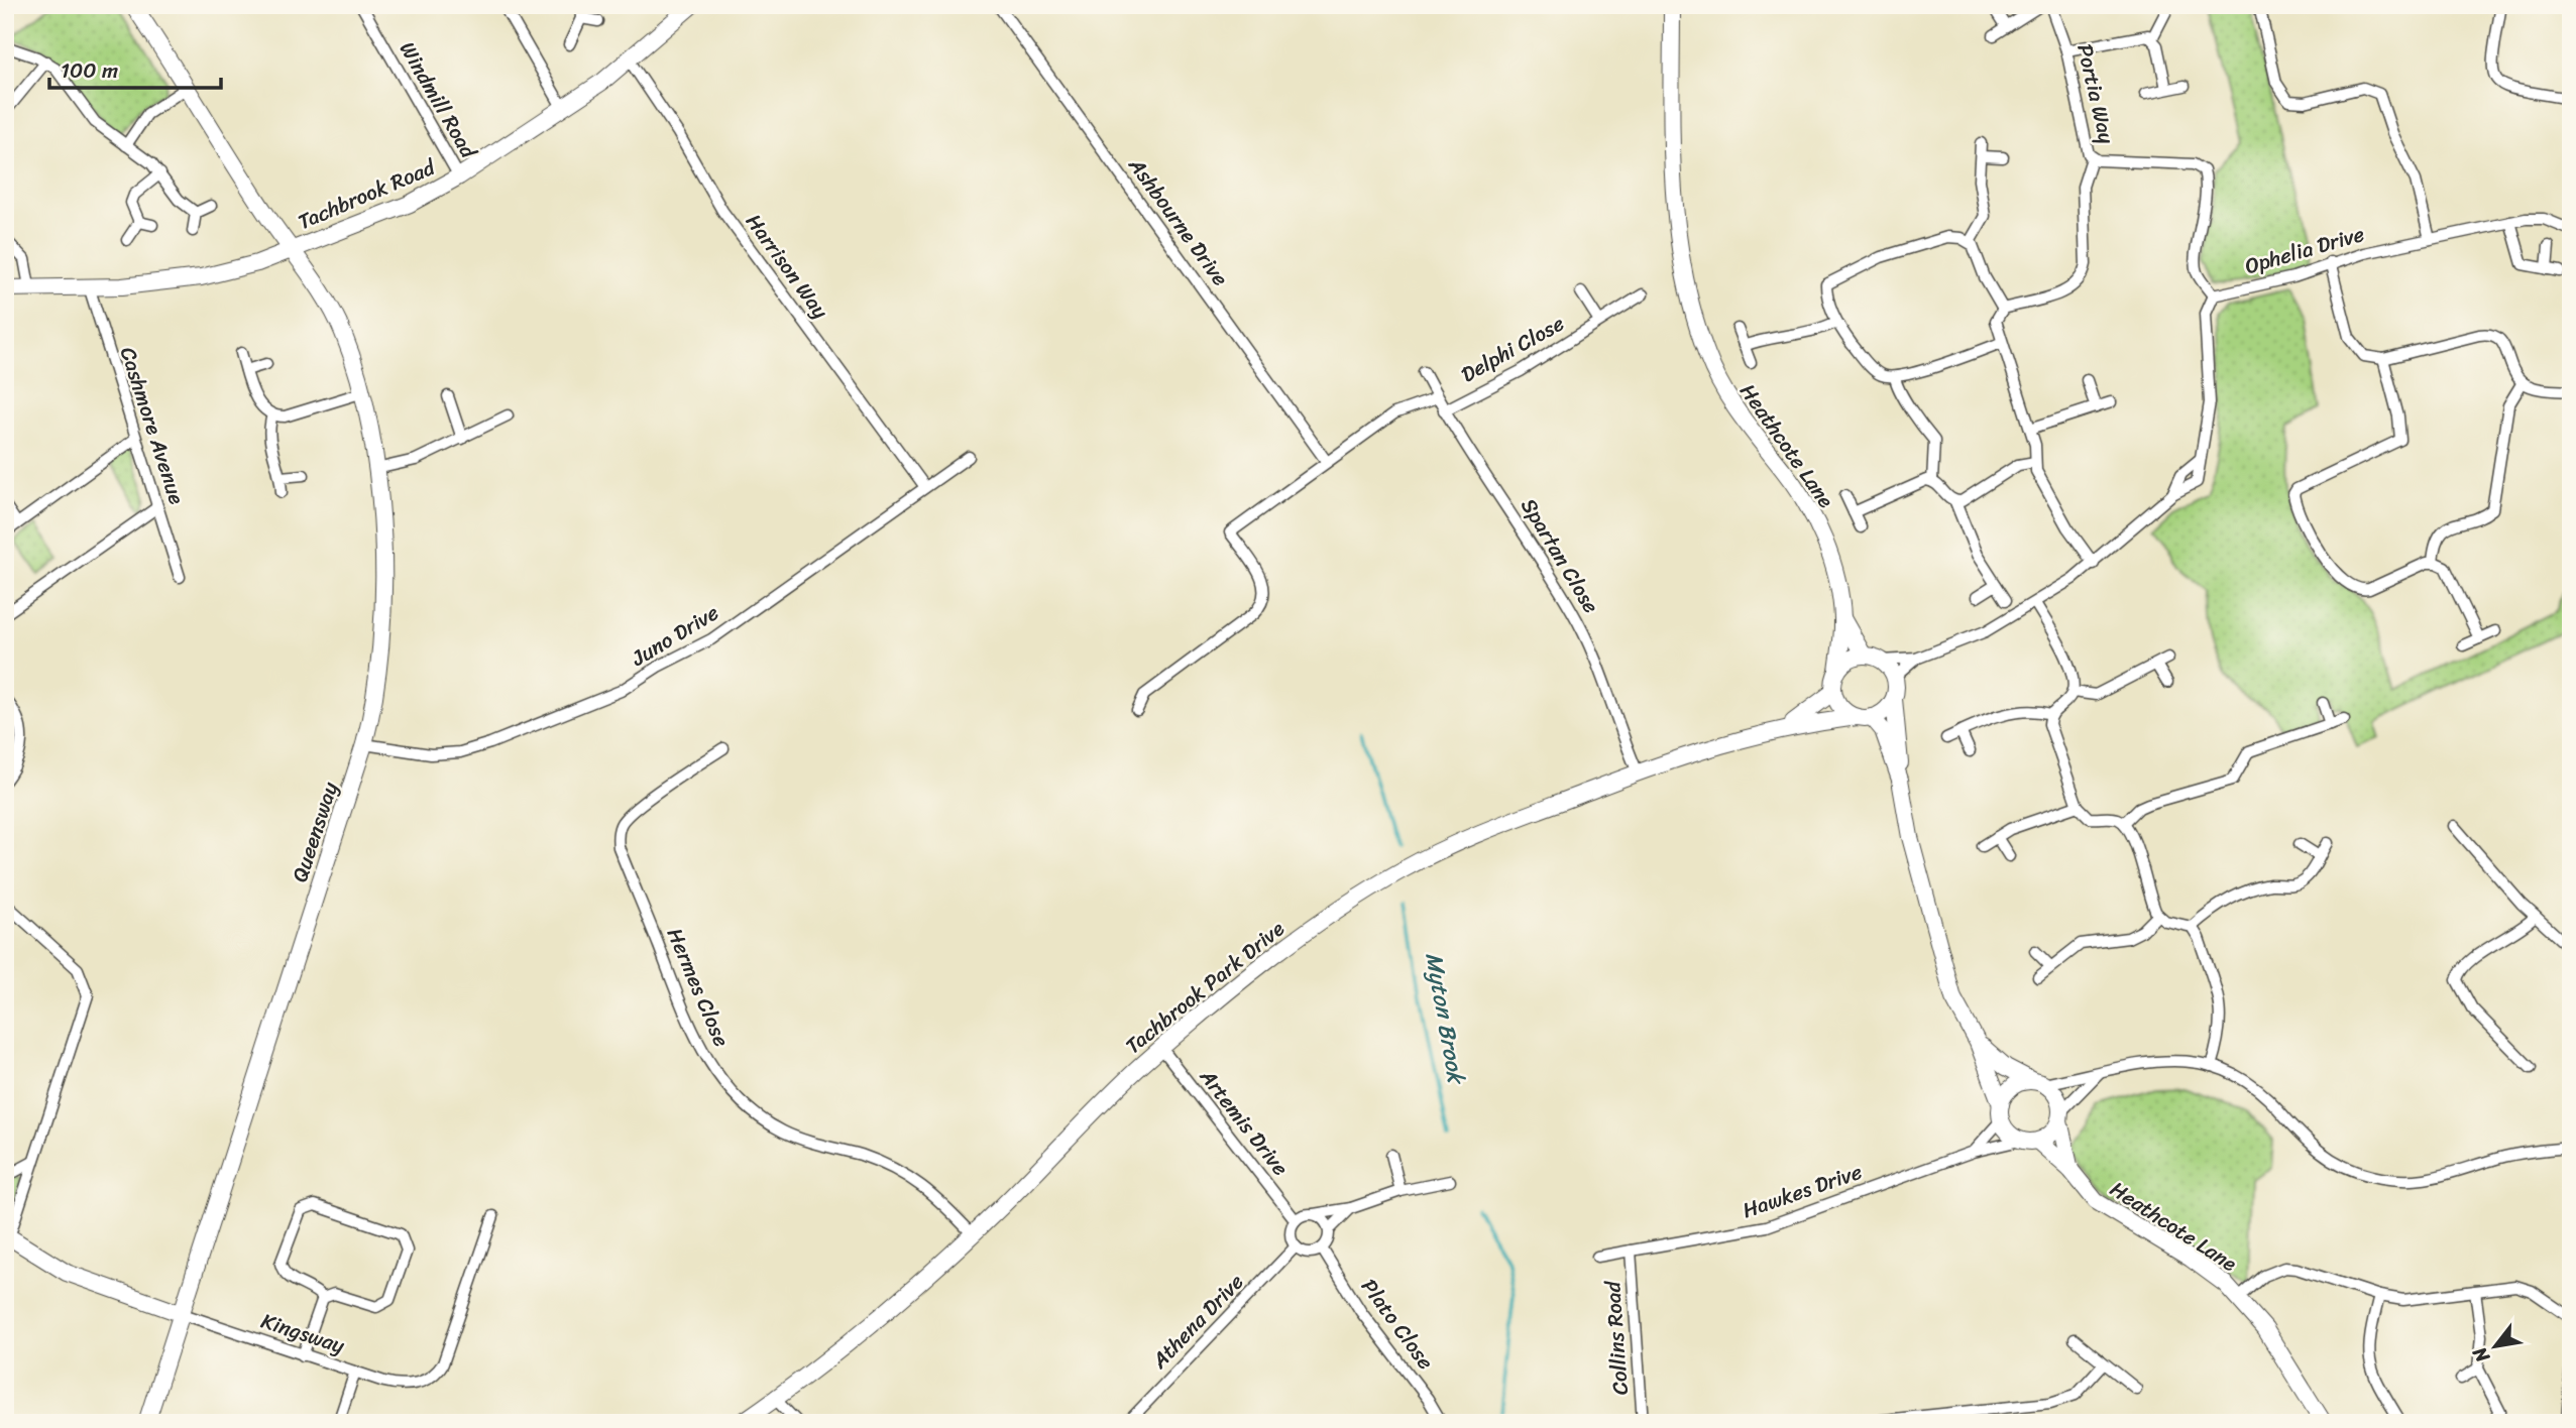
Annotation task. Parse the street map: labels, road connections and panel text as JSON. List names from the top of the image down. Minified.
{"streets":{"street":["Portia Way","Windmill Road","Tachbrook Road","Ashbourne Drive","Ophelia Drive","Harrison Way","Delphi Close","Cashmore Avenue","Heathcote Lane","Spartan Close","Juno Drive","Queensway","Hermes Close","Tachbrook Park Drive","Artemis Drive","Hawkes Drive","Athena Drive","Plato Close","Kingsway","Collins Road"]},"crossings":[["Portia Way","Ophelia Drive"],["Windmill Road","Tachbrook Road"],["Tachbrook Road","Harrison Way"],["Tachbrook Road","Cashmore Avenue"],["Tachbrook Road","Queensway"],["Harrison Way","Juno Drive"],["Delphi Close","Spartan Close"],["Heathcote Lane","Tachbrook Park Drive"],["Heathcote Lane","Hawkes Drive"],["Spartan Close","Tachbrook Park Drive"],["Juno Drive","Queensway"],["Queensway","Kingsway"],["Hermes Close","Tachbrook Park Drive"],["Tachbrook Park Drive","Artemis Drive"],["Artemis Drive","Athena Drive"],["Artemis Drive","Plato Close"],["Hawkes Drive","Collins Road"],["Athena Drive","Plato Close"]],"water":["Myton Brook"],"scale_bar":"100 m","north":"bottom left"}
